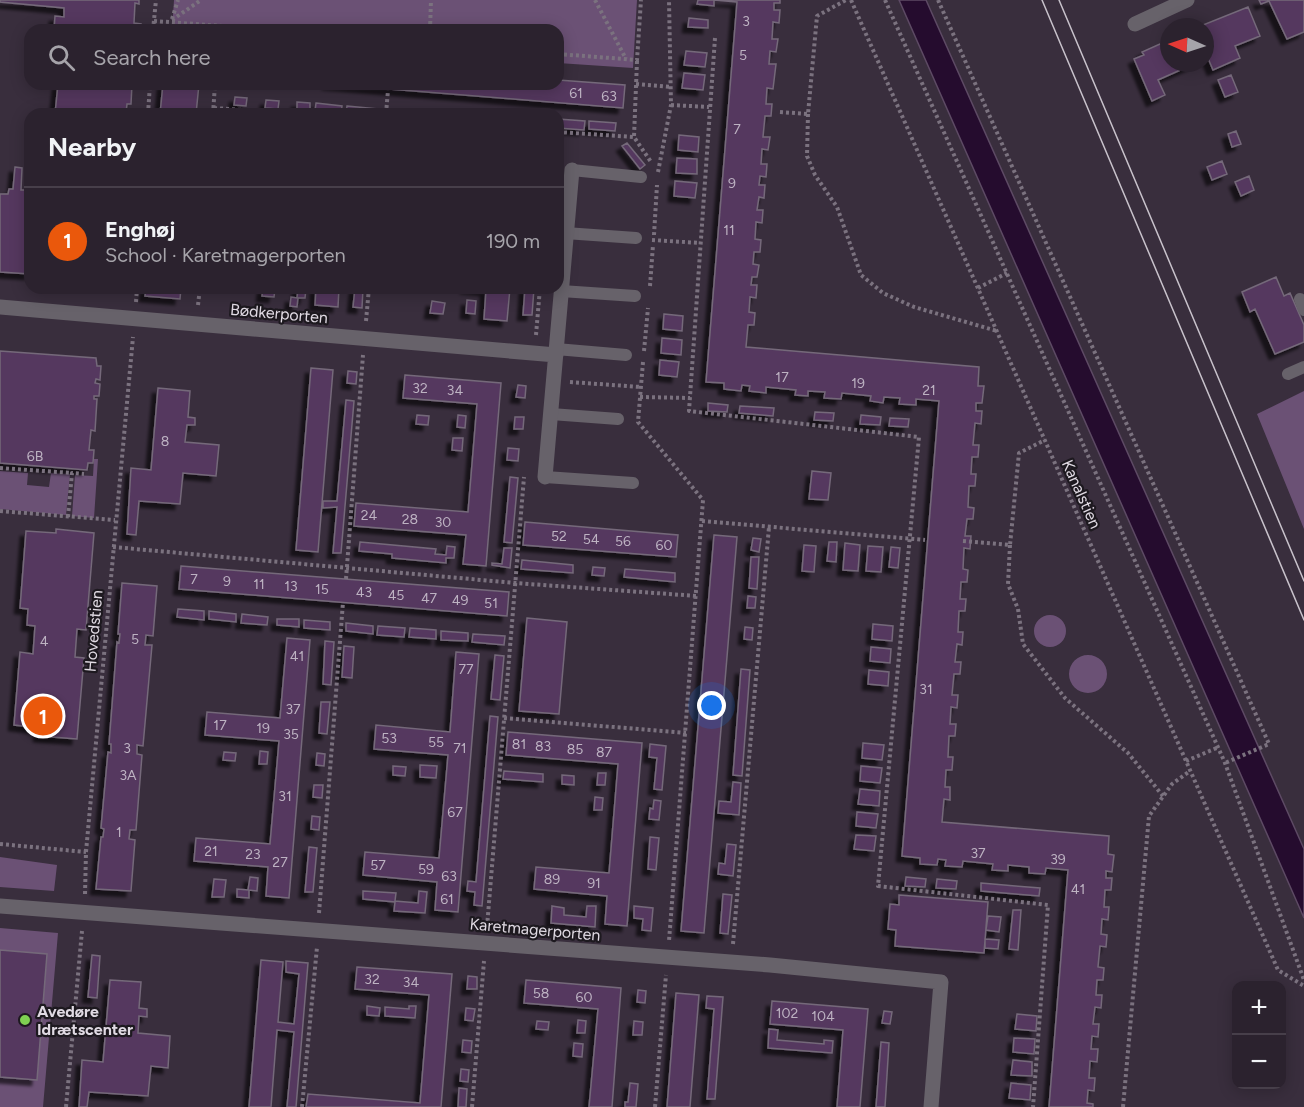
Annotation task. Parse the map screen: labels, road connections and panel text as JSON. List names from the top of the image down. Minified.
{"streets":{"street":["Bødkerporten","Karetmagerporten"],"path":["Kanalstien","Hovedstien"]},"places":["Avedøre Idrætscenter"],"house_numbers":["3","5","61","63","7","9","11","17","19","32","34","21","8","6B","24","28","30","52","54","56","60","7","9","11","13","15","43","45","47","49","51","5","4","41","77","31","37","17","19","35","53","55","81","83","3","71","85","87","3A","31","67","1","21","37","23","39","27","57","59","63","89","91","41","61","32","34","58","60","102","104"],"north":"left","page":{"search":"Search here","heading":"Nearby","list":[{"mark":"1","name":"Enghøj","note":"School · Karetmagerporten","value":"190 m"}],"pins":"1","map_buttons":["+","−"]}}
